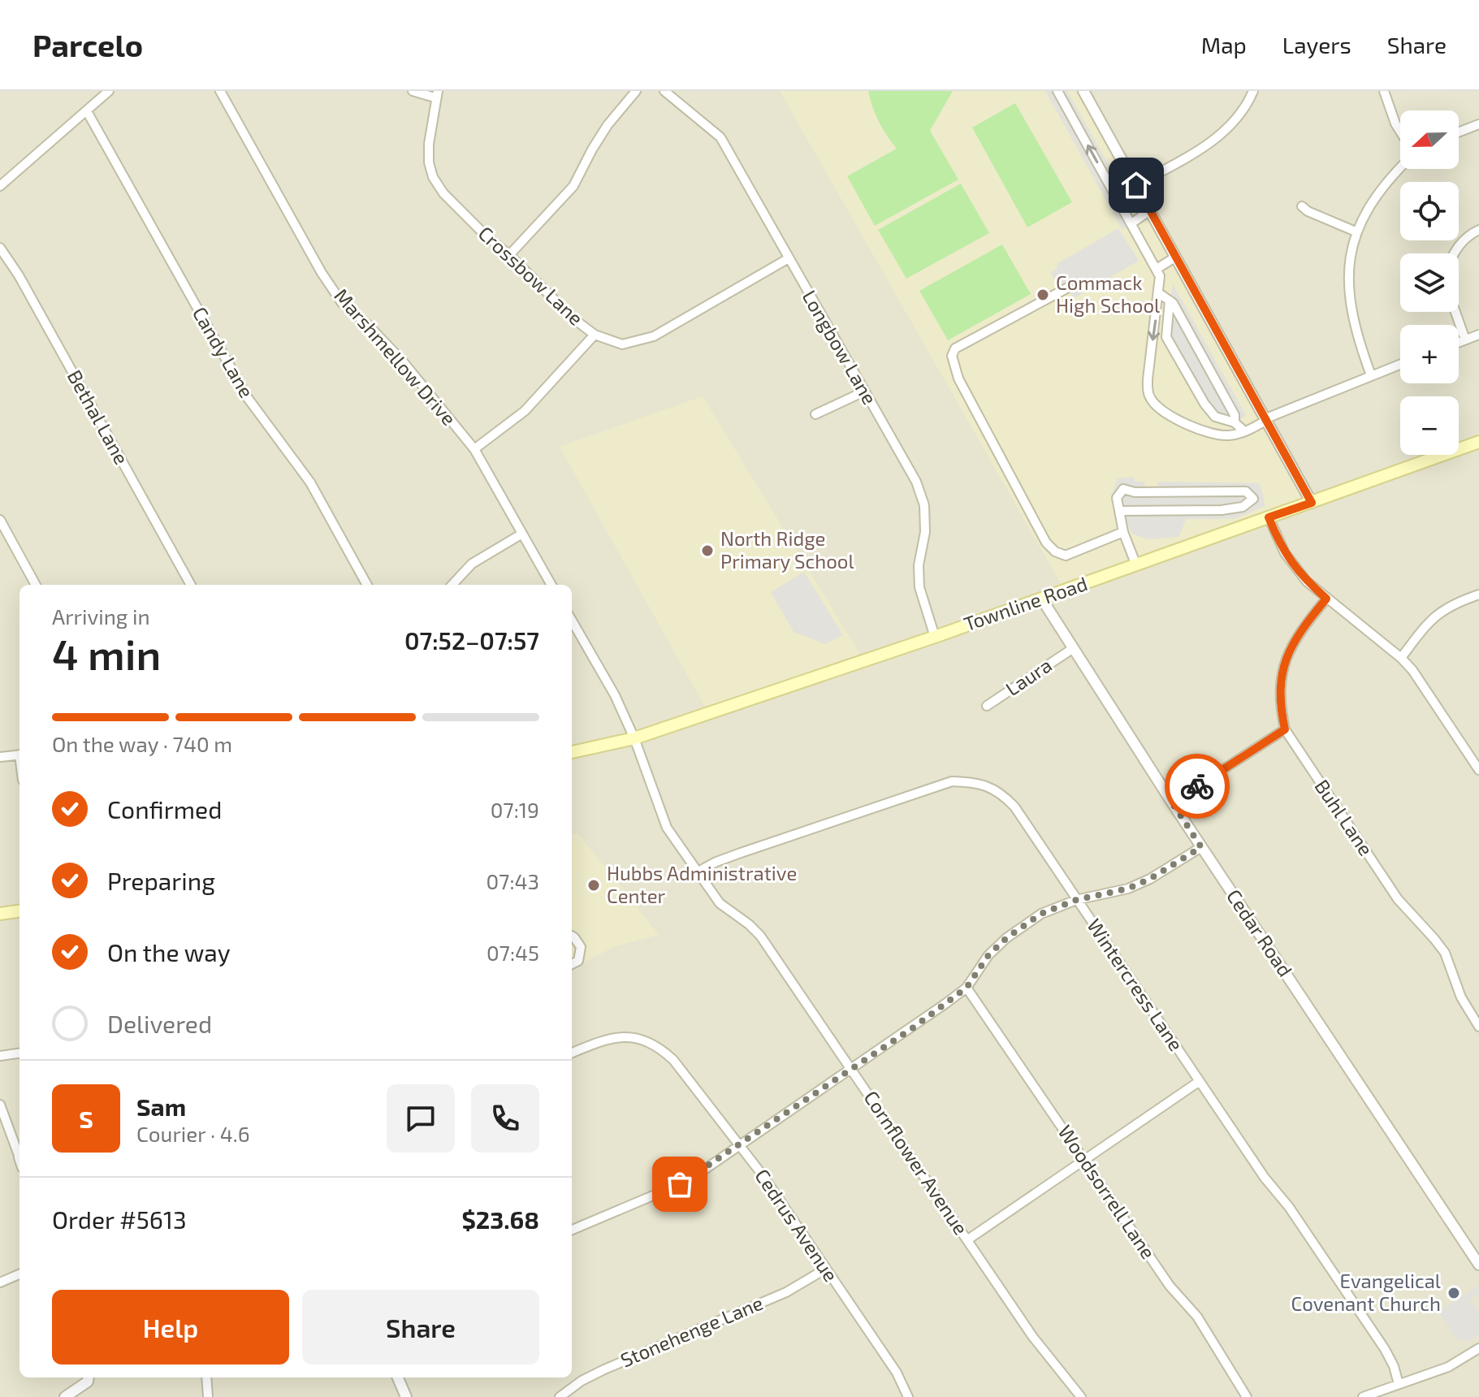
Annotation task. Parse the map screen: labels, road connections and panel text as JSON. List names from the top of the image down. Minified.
{"streets":{"main road":["Townline Road"],"street":["Crossbow Lane","Longbow Lane","Candy Lane","Marshmellow Drive","Bethal Lane","Laura","Buhl Lane","Cedar Road","Wintercress Lane","Cornflower Avenue","Woodsorrell Lane","Cedrus Avenue","Stonehenge Lane"]},"crossings":[["Crossbow Lane","Longbow Lane"],["Longbow Lane","Townline Road"],["Townline Road","Cedar Road"],["Townline Road","Cornflower Avenue"],["Laura","Cedar Road"],["Wintercress Lane","Cornflower Avenue"],["Cedrus Avenue","Stonehenge Lane"]],"places":["Commack High School","North Ridge Primary School","Hubbs Administrative Center","Evangelical Covenant Church"],"north":"left","page":{"header":"Parcelo","nav":["Map","Layers","Share"],"map_buttons":["+","−"],"heading":["4 min","Arriving in","07:52–07:57"],"panel":["Sam","Courier · 4.6","Order #5613","$23.68"],"bar":"On the way · 740 m","list":[["Confirmed","07:19"],["Preparing","07:43"],["On the way","07:45"],"Delivered"],"round":"S","buttons":["Help","Share"]}}
